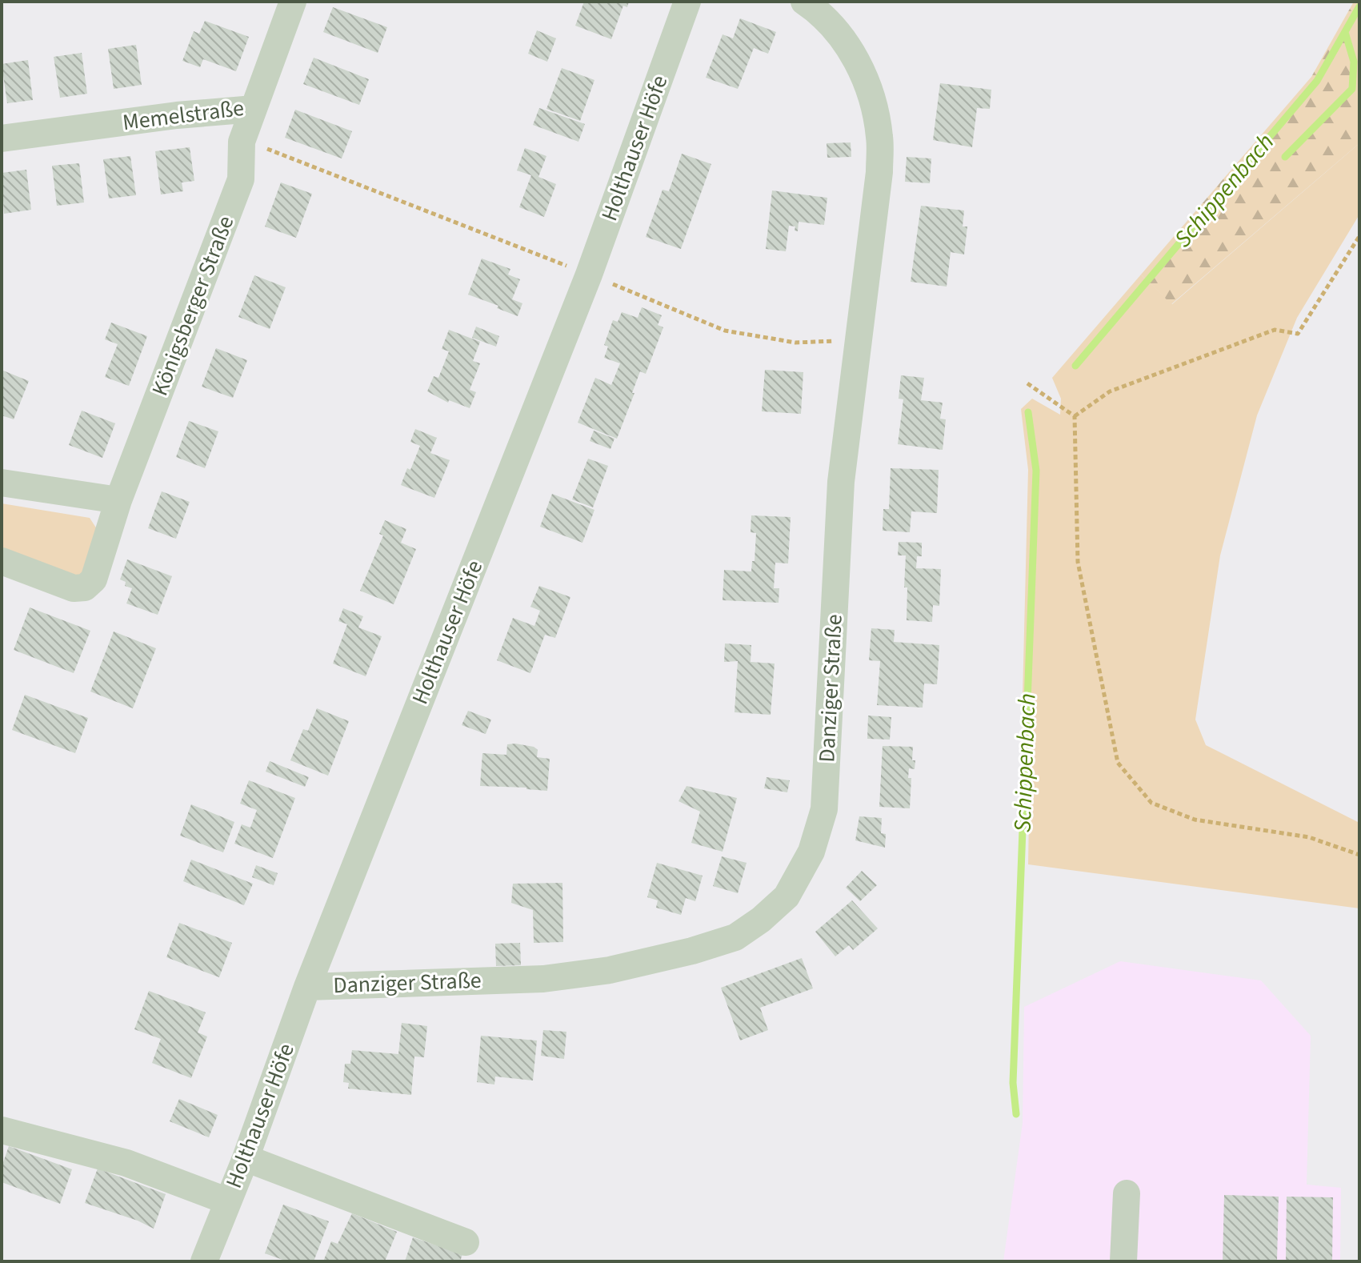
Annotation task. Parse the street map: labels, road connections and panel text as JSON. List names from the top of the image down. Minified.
{"streets":{"street":["Memelstraße","Holthauser Höfe","Königsberger Straße","Danziger Straße"]},"crossings":[["Memelstraße","Königsberger Straße"],["Holthauser Höfe","Danziger Straße"]],"water":["Schippenbach"]}
